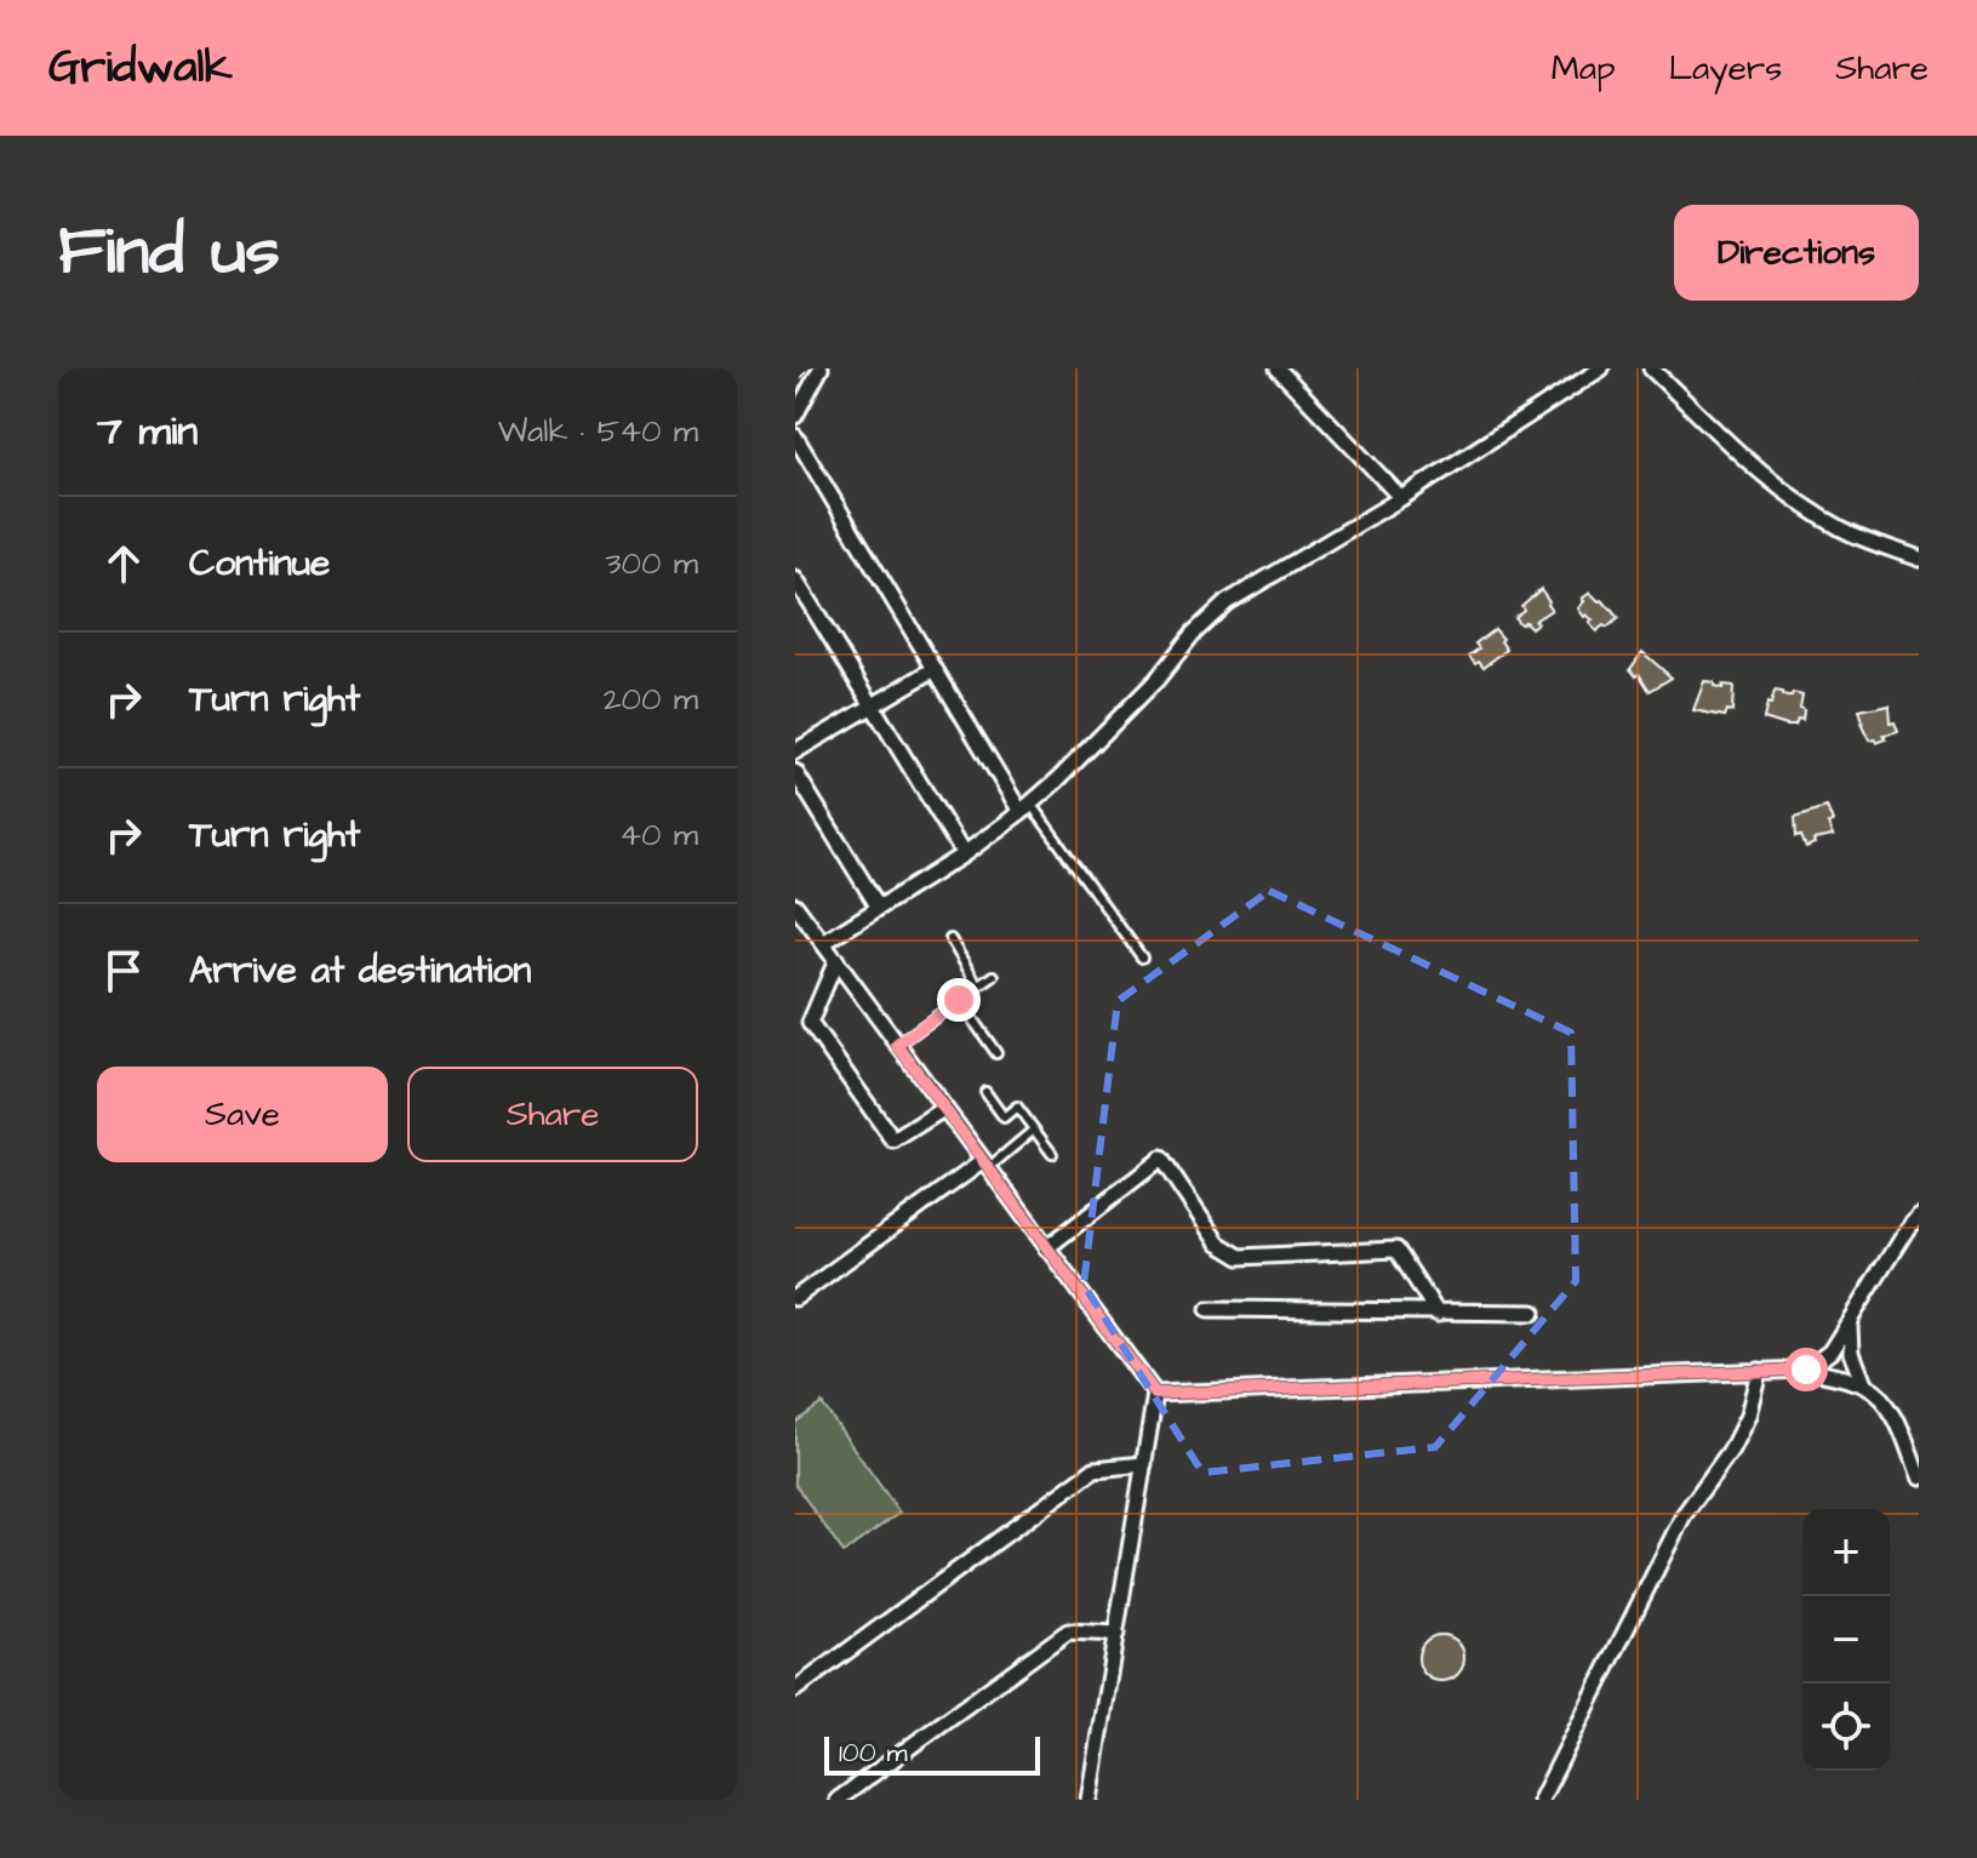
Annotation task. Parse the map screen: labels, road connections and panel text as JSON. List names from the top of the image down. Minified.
{"scale_bar":"100 m","page":{"header":"Gridwalk","nav":["Map","Layers","Share"],"title":"Find us","buttons":["Directions",["Save","Share"]],"heading":["7 min","Walk · 540 m"],"list":[["Continue","300 m"],["Turn right","200 m"],["Turn right","40 m"],"Arrive at destination"],"map_buttons":["+","−"],"scale":"100 m"}}
